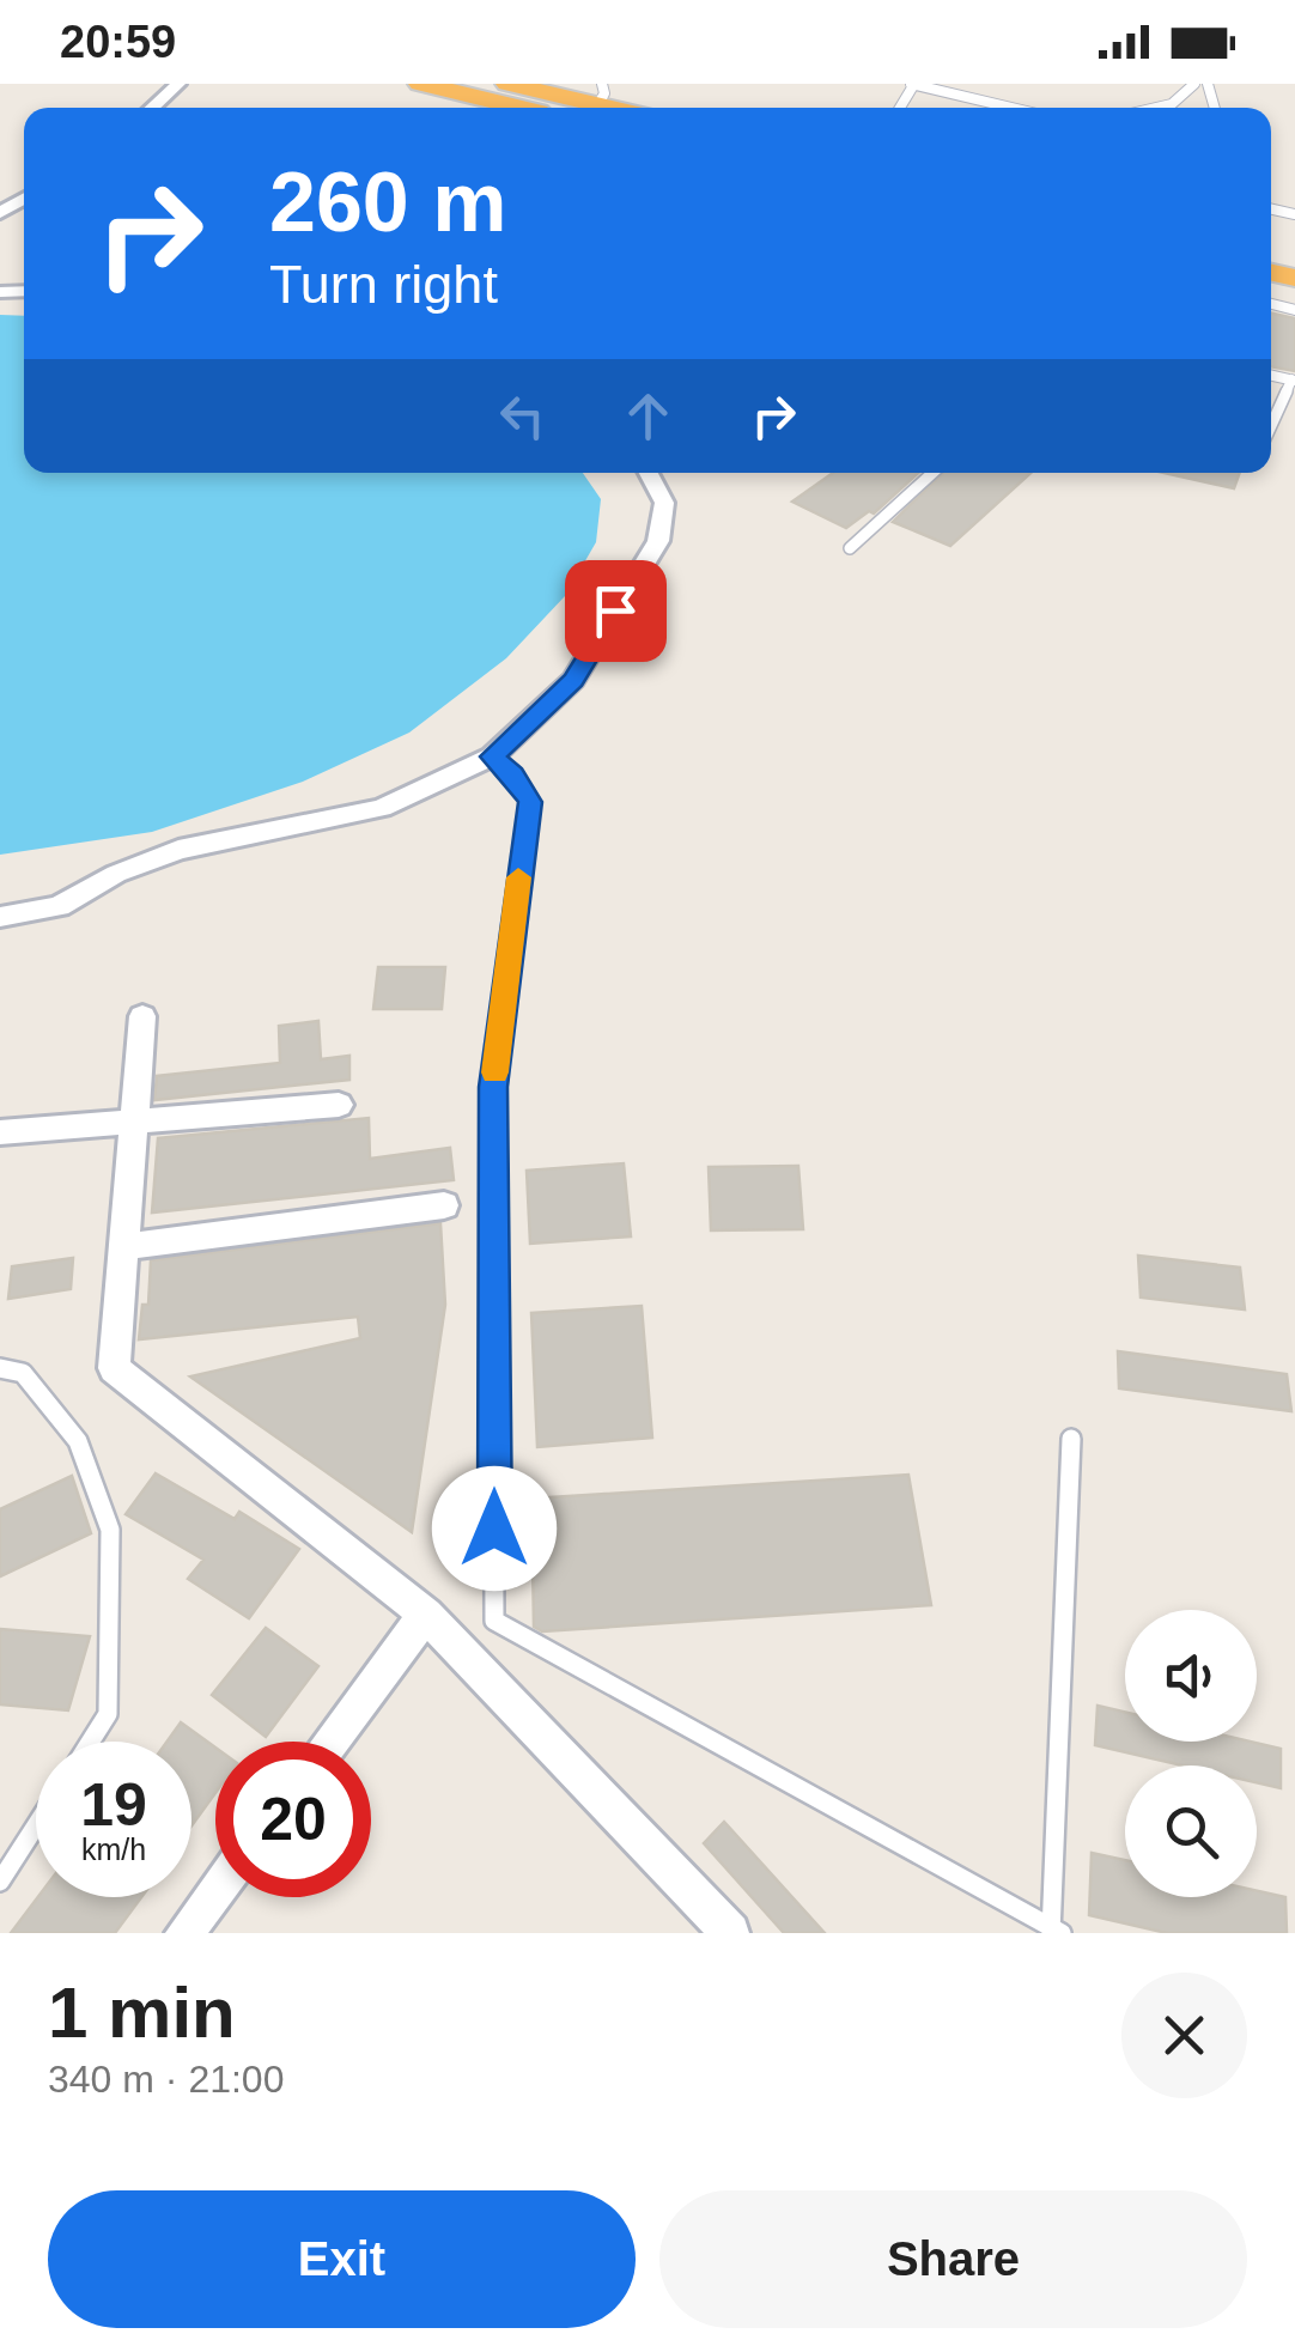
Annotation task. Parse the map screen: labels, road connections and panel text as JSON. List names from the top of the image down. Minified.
{"page":{"status":"20:59","turn":["260 m","Turn right"],"speed":"19 km/h","limit":"20","heading":["1 min","340 m · 21:00"],"buttons":["Exit","Share"]}}
